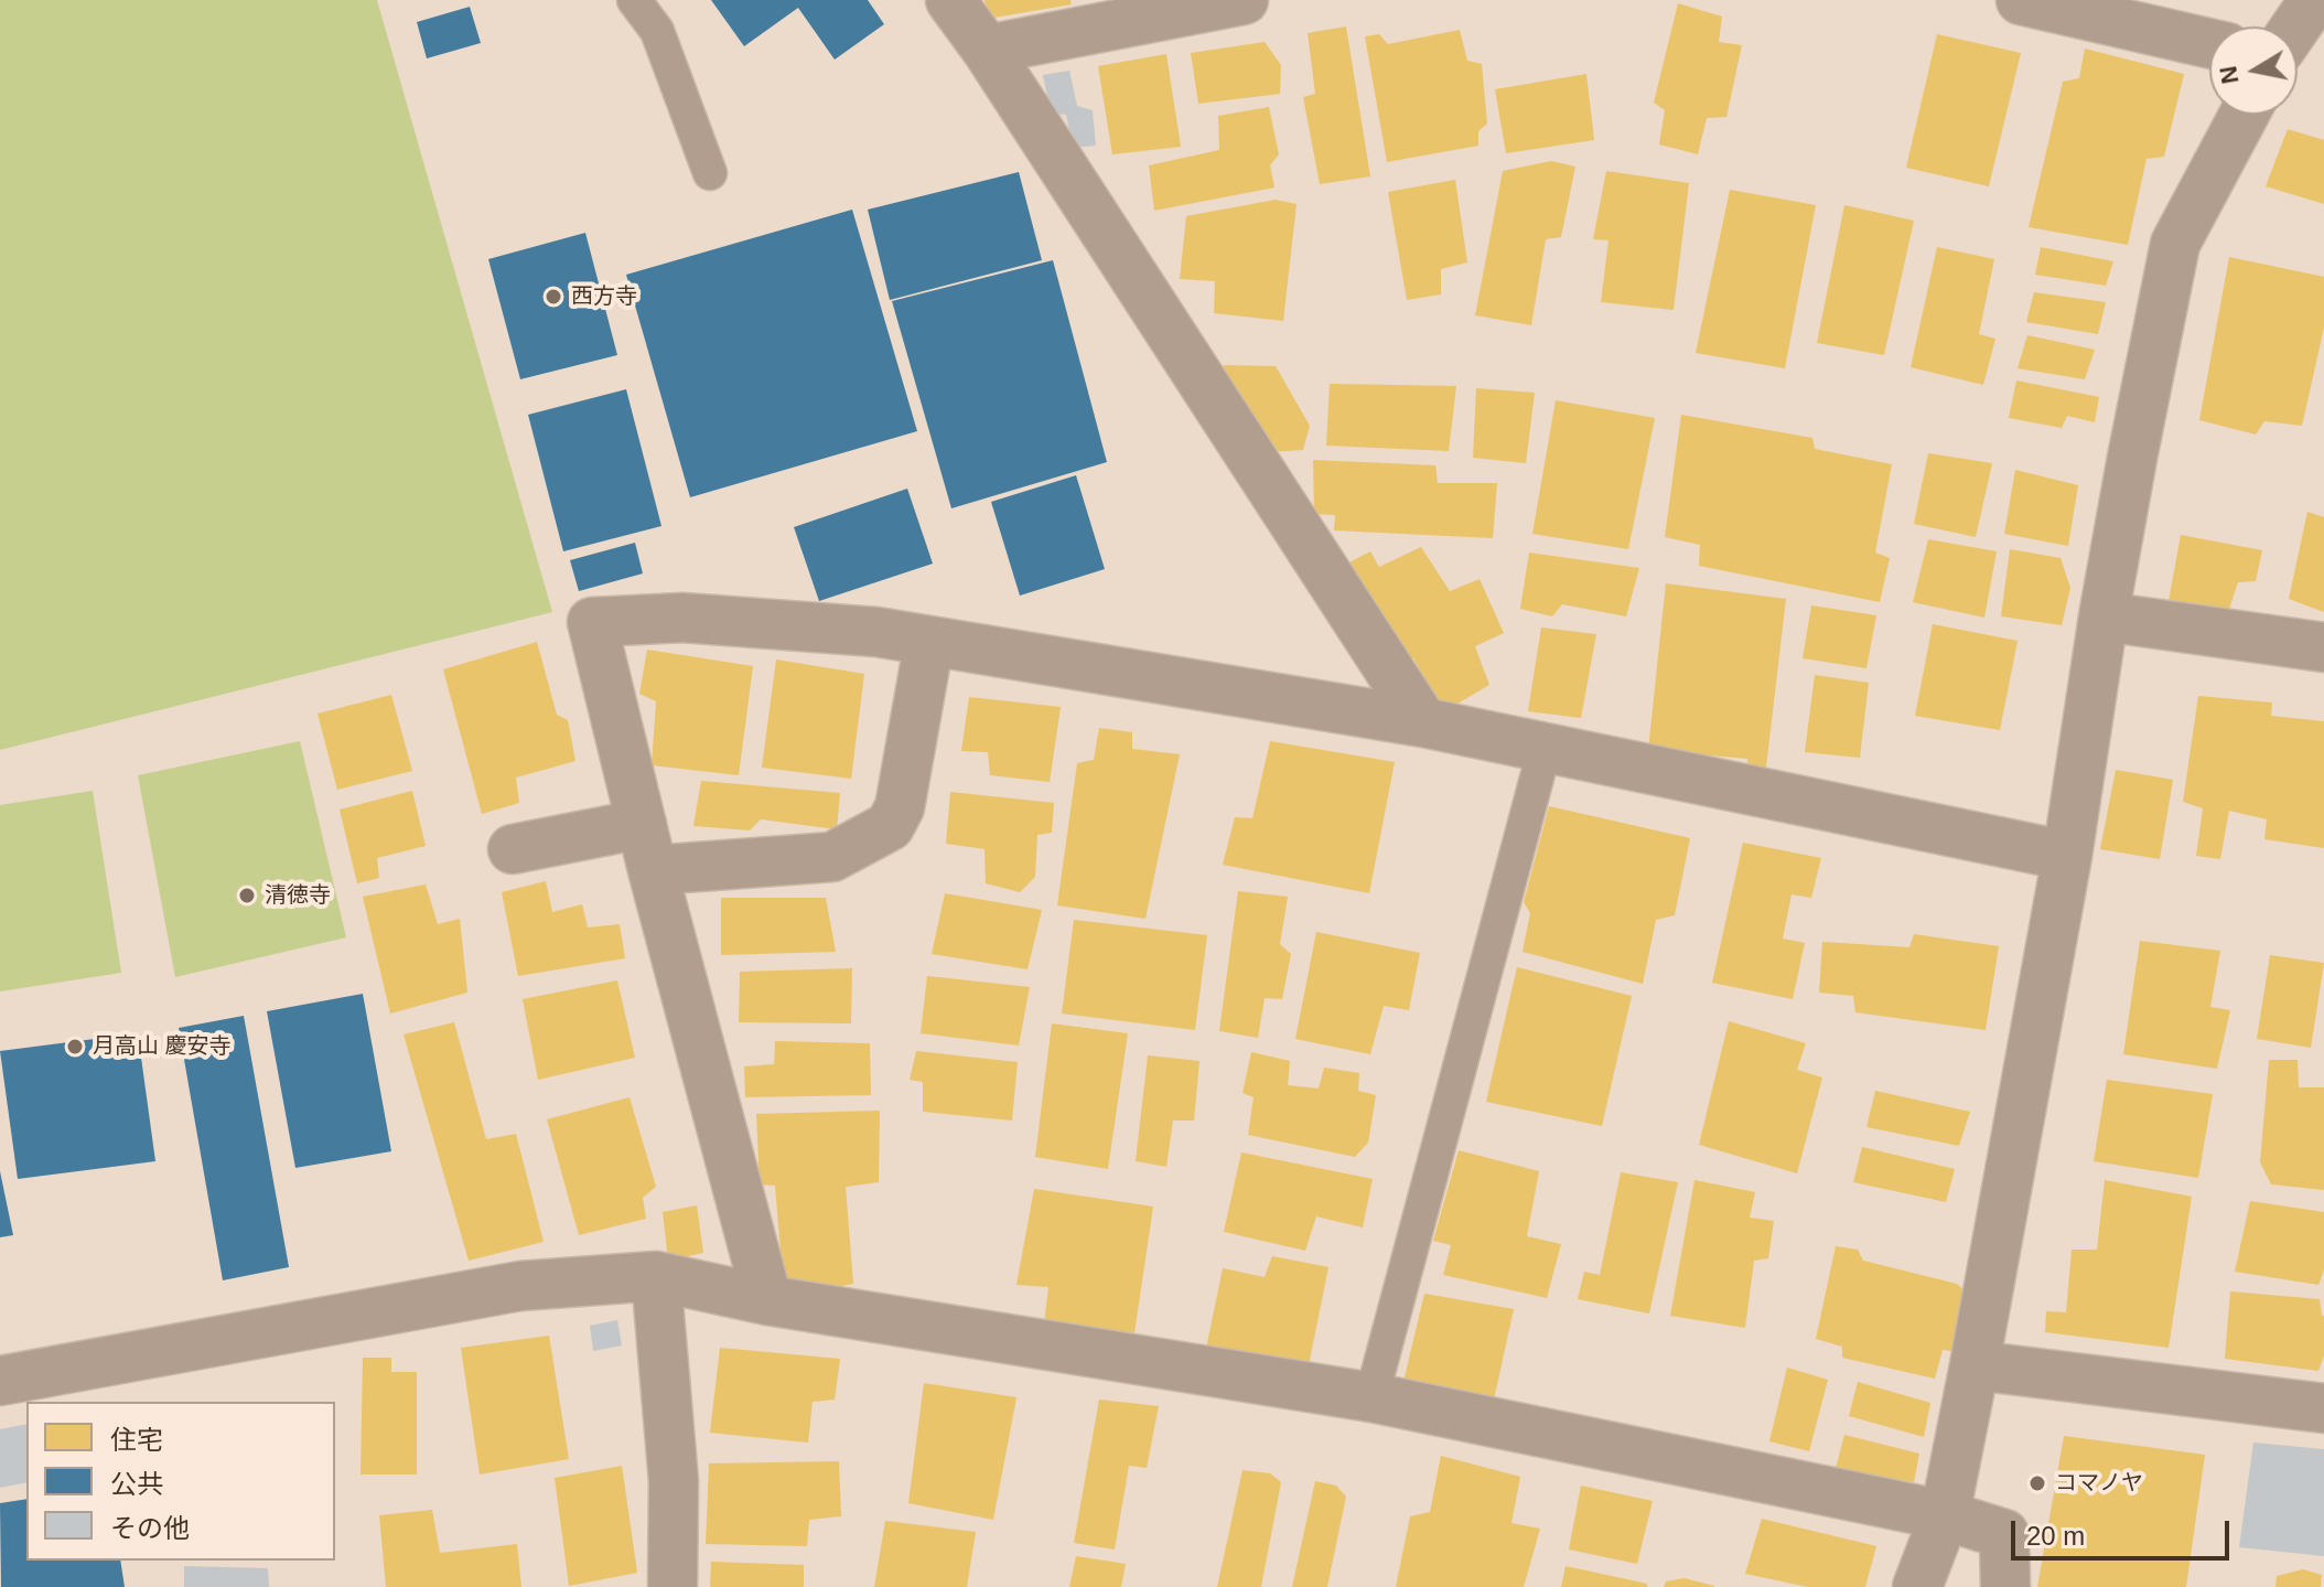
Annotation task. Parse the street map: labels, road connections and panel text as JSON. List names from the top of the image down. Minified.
{"places":["西方寺","清徳寺","月高山 慶安寺","コマノヤ"],"legend":["住宅","公共","その他"],"scale_bar":"20 m","north":"left"}
